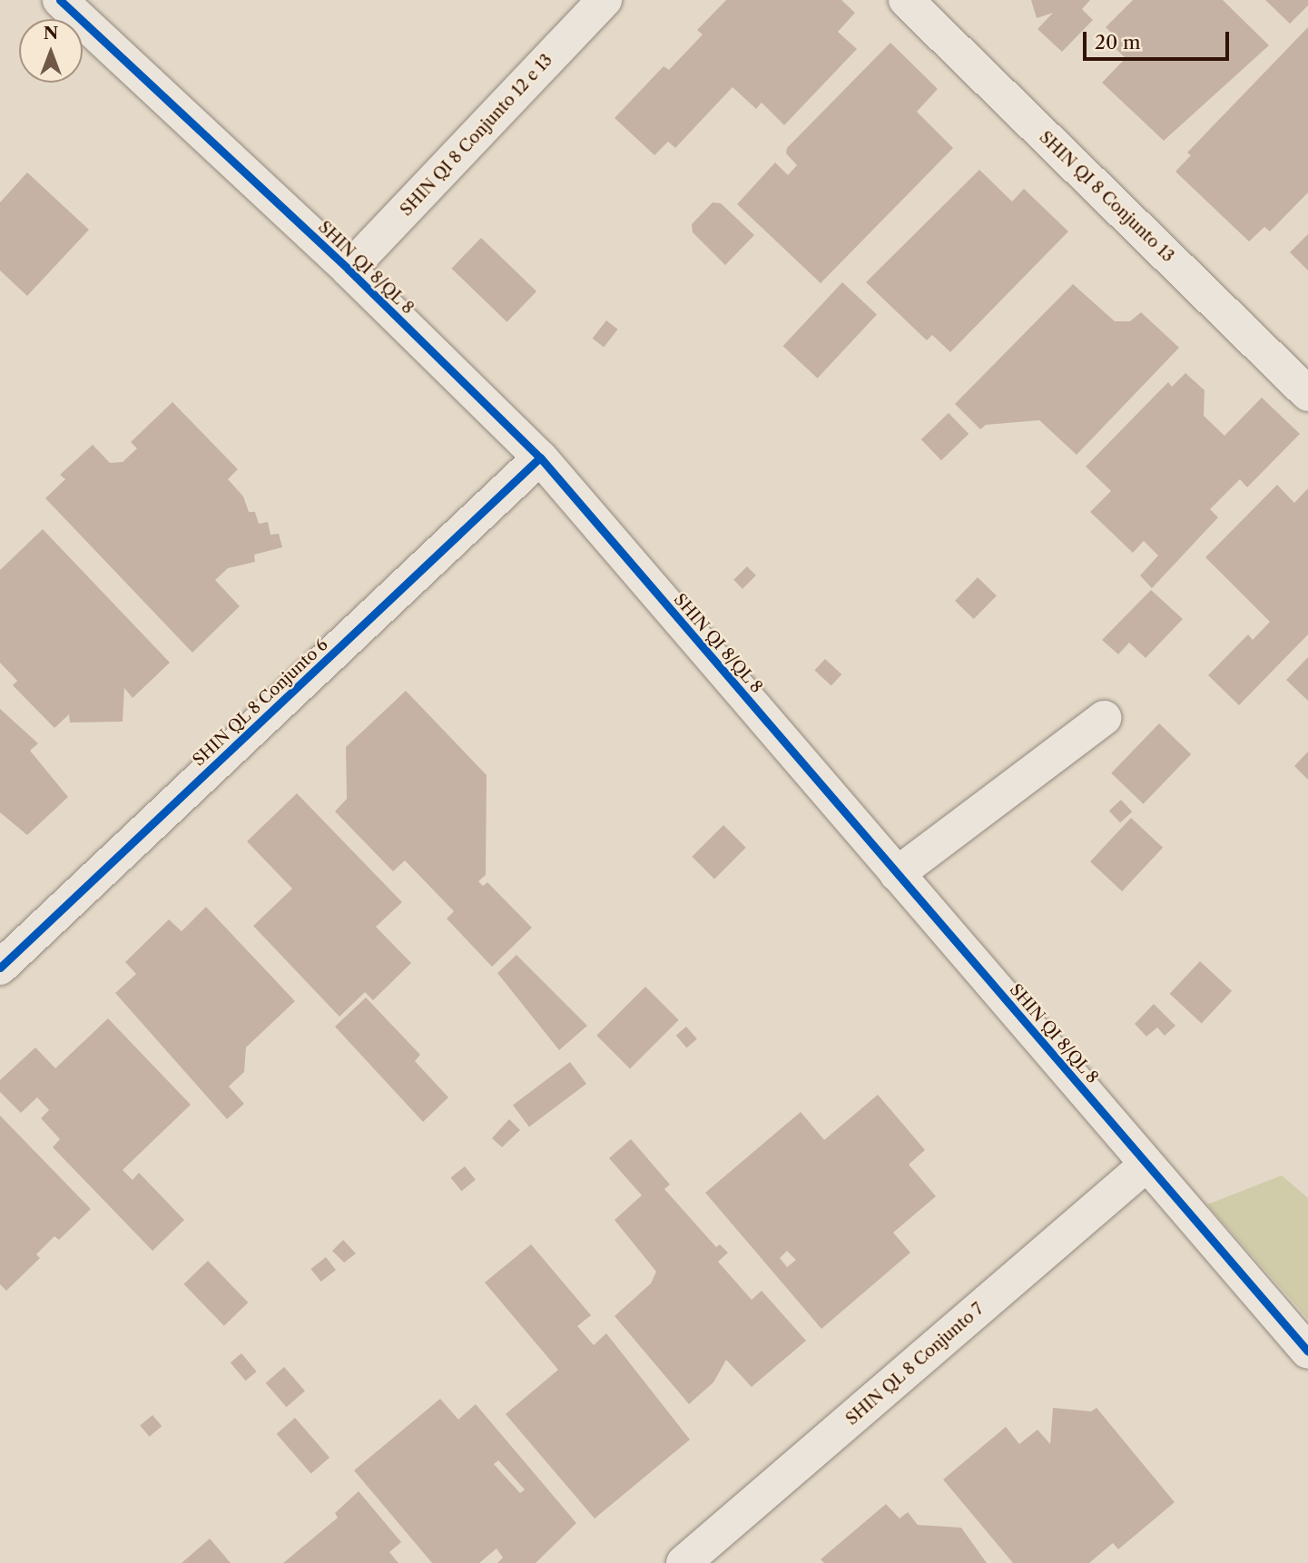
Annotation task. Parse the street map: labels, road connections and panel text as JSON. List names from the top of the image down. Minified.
{"streets":{"street":["SHIN QI 8 Conjunto 12 e 13","SHIN QI 8 Conjunto 13","SHIN QI 8/QL 8","SHIN QL 8 Conjunto 6","SHIN QL 8 Conjunto 7"]},"crossings":[["SHIN QI 8 Conjunto 12 e 13","SHIN QI 8/QL 8"],["SHIN QI 8/QL 8","SHIN QL 8 Conjunto 6"],["SHIN QI 8/QL 8","SHIN QL 8 Conjunto 7"]],"scale_bar":"20 m","north":"top"}
